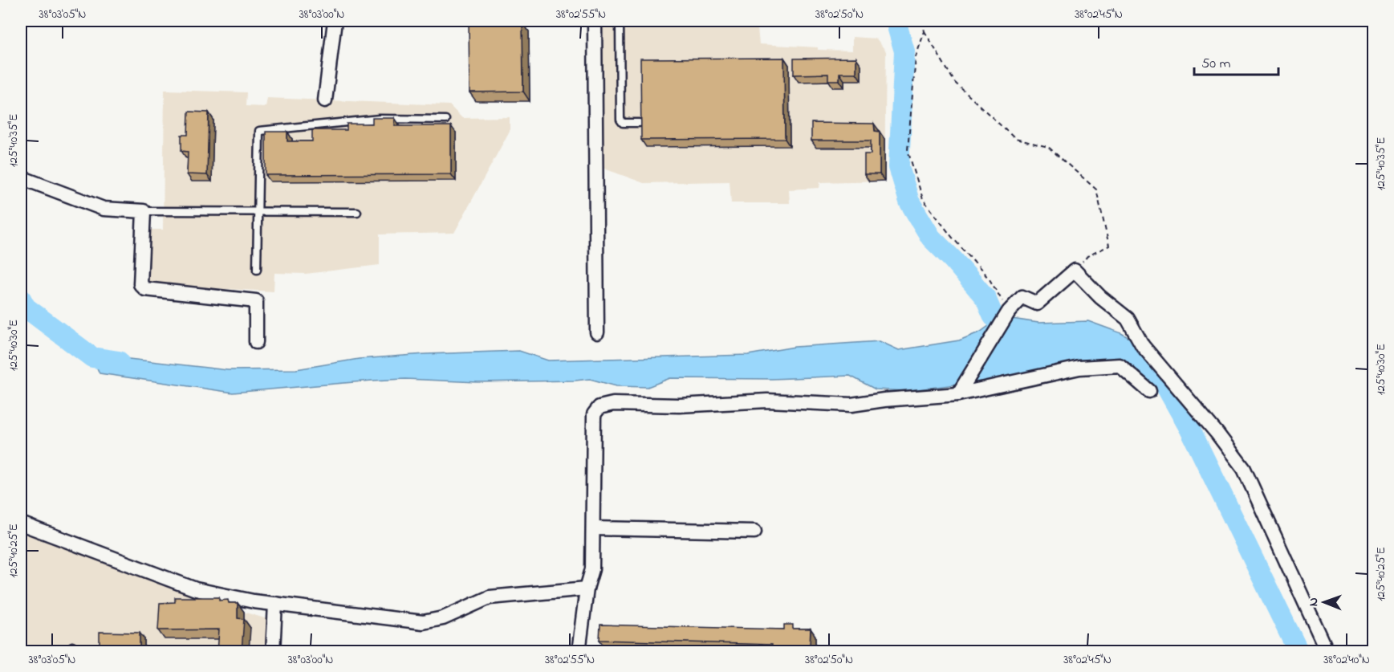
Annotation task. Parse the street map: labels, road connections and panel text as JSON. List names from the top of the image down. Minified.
{"scale_bar":"50 m","north":"left","coordinates":["38°03'05\"N","38°03'00\"N","38°02'55\"N","38°02'50\"N","38°02'45\"N","125°40'35\"E","125°40'30\"E","125°40'25\"E","38°02'40\"N"]}
